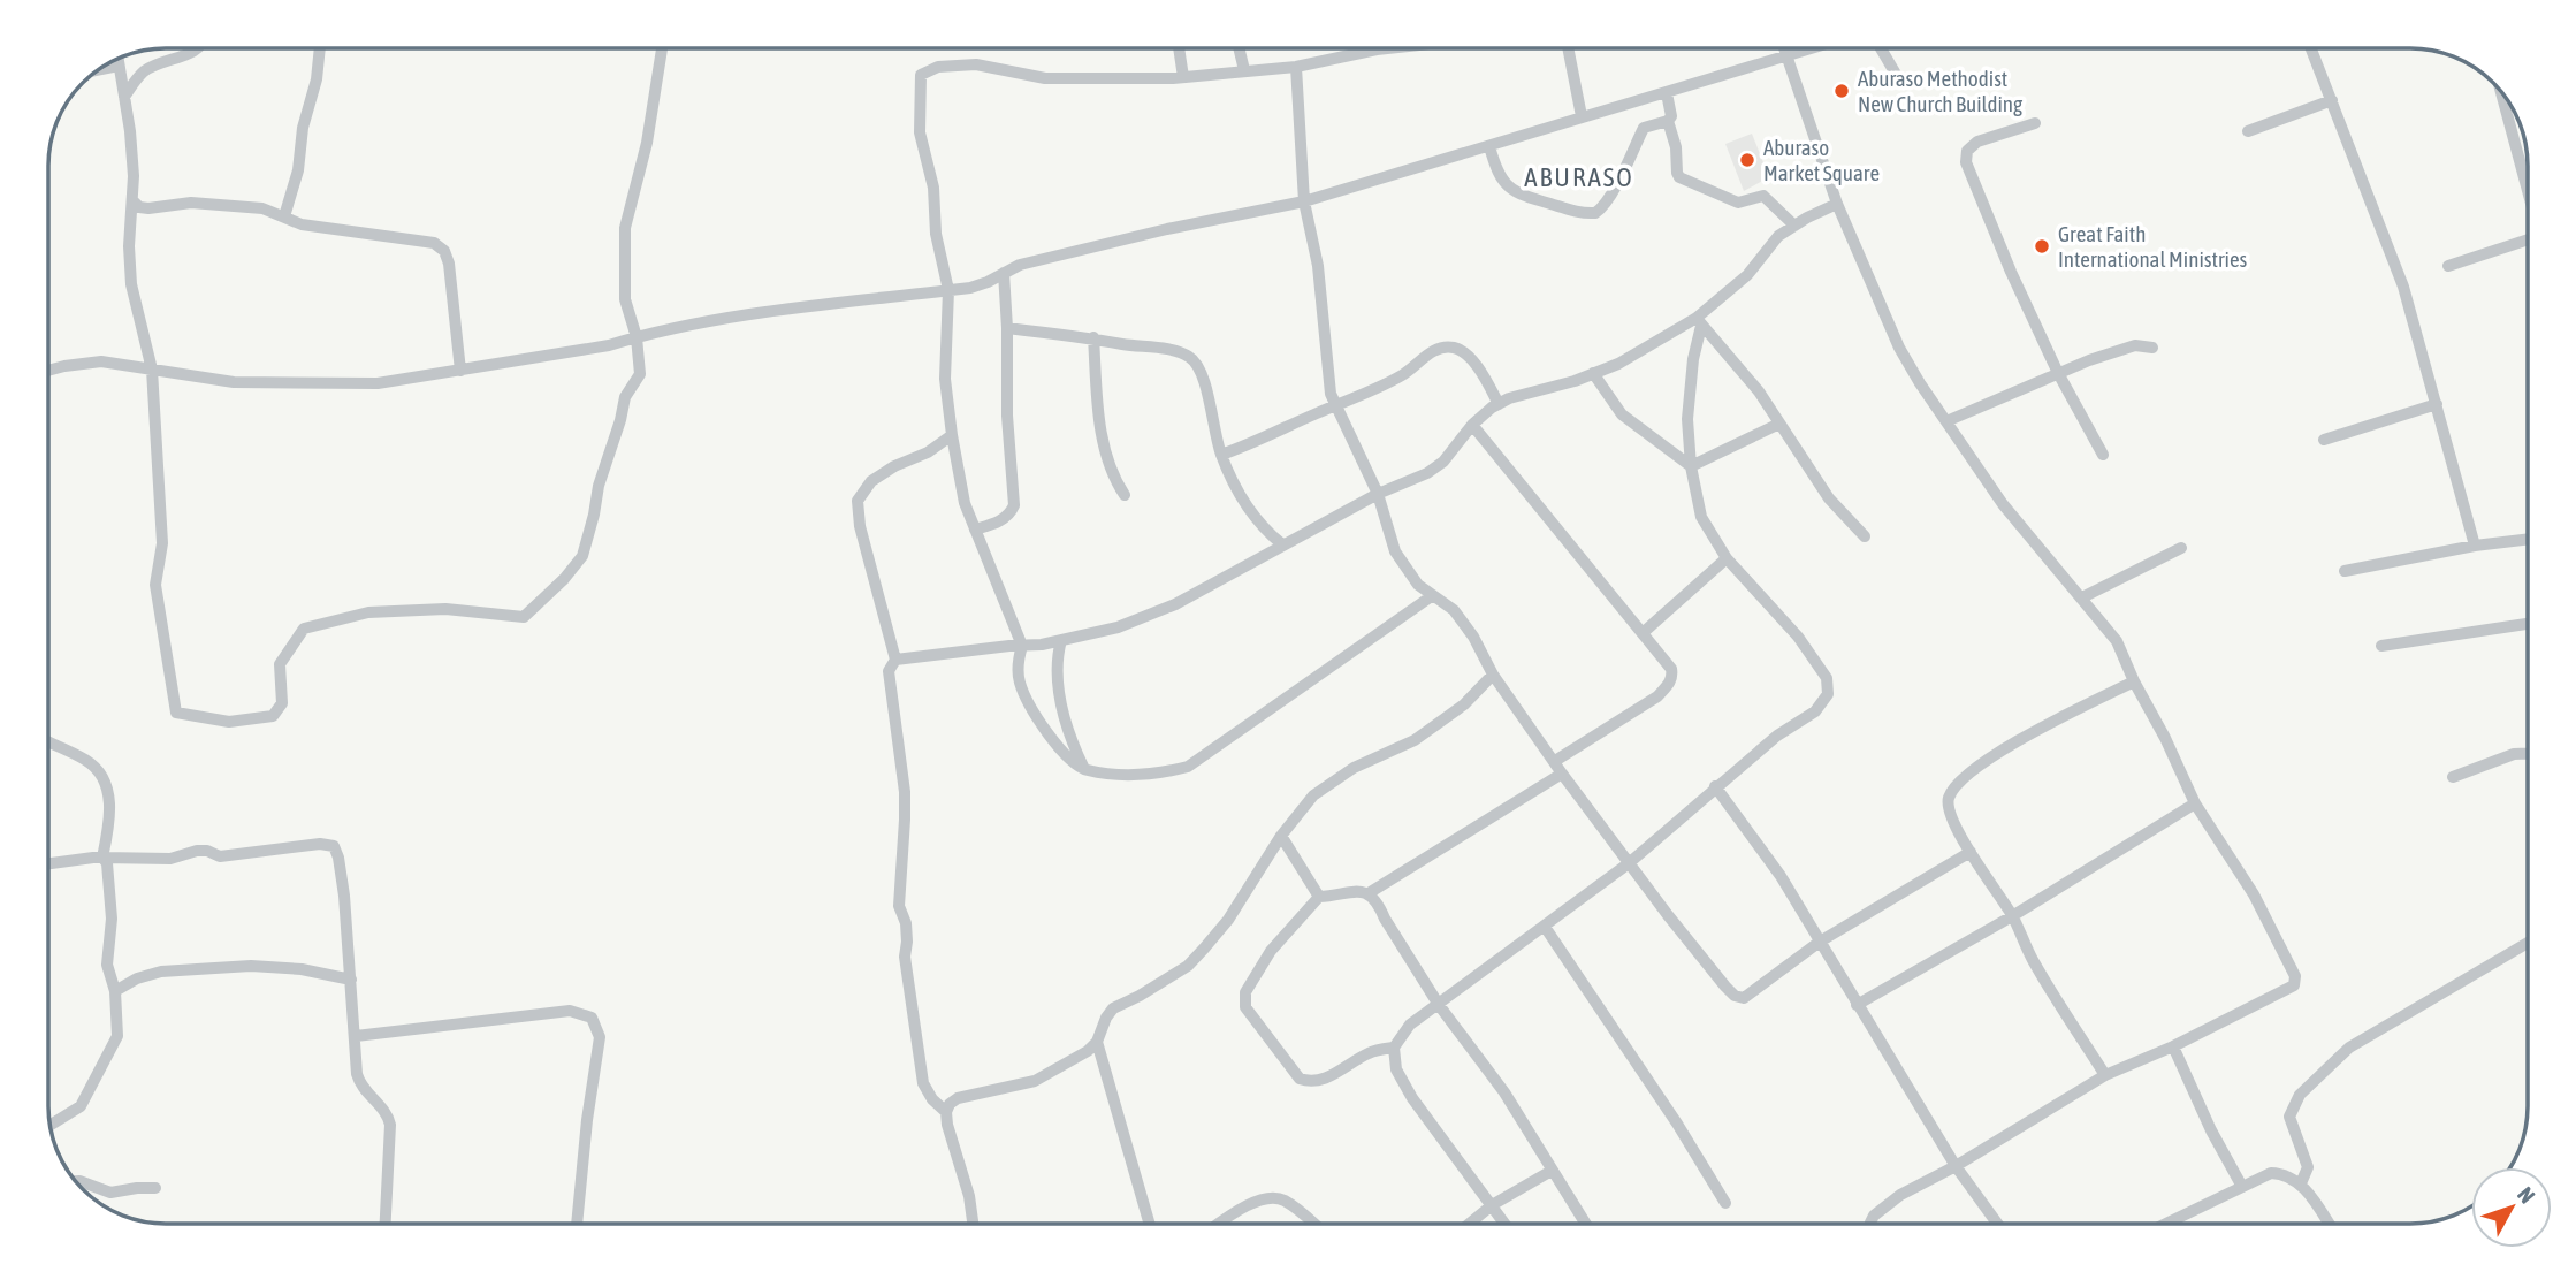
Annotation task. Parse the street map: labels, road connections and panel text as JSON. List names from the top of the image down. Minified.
{"districts":["ABURASO"],"places":["Aburaso Methodist New Church Building","Aburaso Market Square","Great Faith International Ministries"],"north":"top right"}
